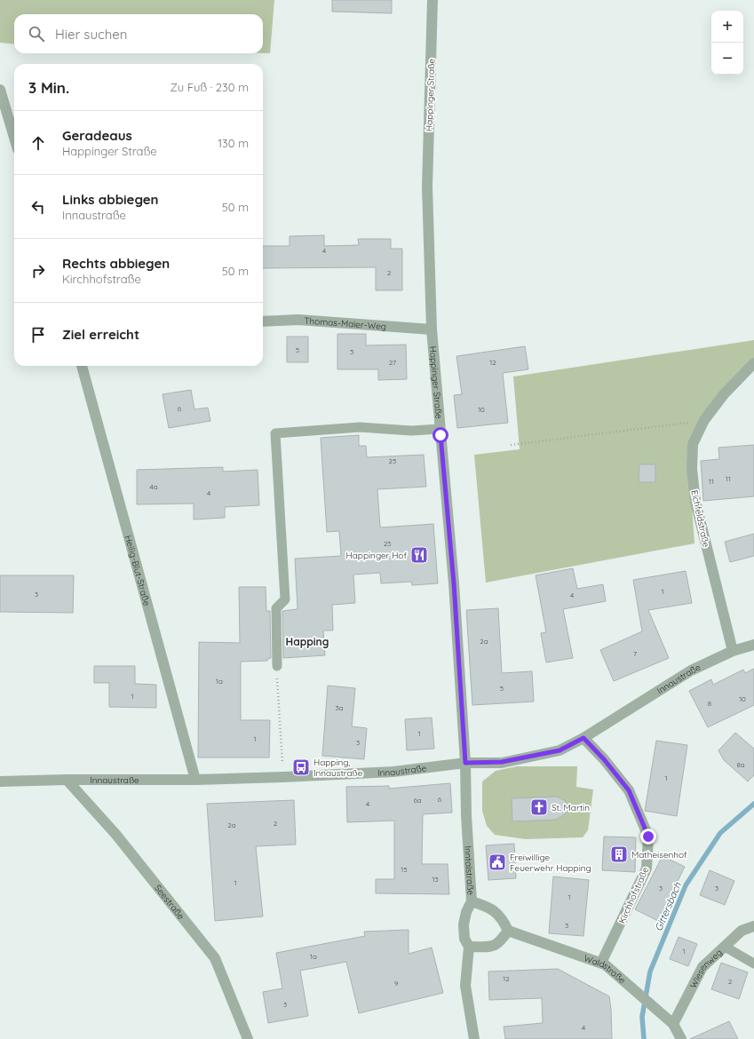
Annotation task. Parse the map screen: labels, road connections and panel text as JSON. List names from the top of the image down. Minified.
{"streets":{"street":["Happinger Straße","Thomas-Maier-Weg","Eichfeldstraße","Heilig-Blut-Straße","Innaustraße","Inntalstraße","Kirchhofstraße","Seestraße","Wiesenweg","Waldstraße"]},"crossings":[["Happinger Straße","Thomas-Maier-Weg"],["Happinger Straße","Innaustraße"],["Happinger Straße","Inntalstraße"],["Eichfeldstraße","Innaustraße"],["Heilig-Blut-Straße","Innaustraße"],["Innaustraße","Inntalstraße"],["Innaustraße","Kirchhofstraße"],["Innaustraße","Seestraße"],["Inntalstraße","Waldstraße"],["Kirchhofstraße","Waldstraße"],["Wiesenweg","Waldstraße"]],"districts":["Happing"],"water":["Gittersbach"],"places":{"restaurant":["Happinger Hof"],"bus stop":["Happing, Innaustraße"],"church":["St. Martin"],"building":["Matheisenhof"],"public building":["Freiwillige Feuerwehr Happing"]},"house_numbers":["4","2","5","3","27","12","6","10","25","11","11","4a","4","23","1","3","4","2a","7","1a","5","1","10","8","3a","1","1","3","8a","1","6","6a","4","2","2a","15","13","1","3","3","1","3","1","1a","12","2","9","3","4"],"page":{"map_buttons":["+","−"],"search":"Hier suchen","heading":["3 Min.","Zu Fuß · 230 m"],"list":[["Geradeaus","Happinger Straße","130 m"],["Links abbiegen","Innaustraße","50 m"],["Rechts abbiegen","Kirchhofstraße","50 m"],"Ziel erreicht"]}}
